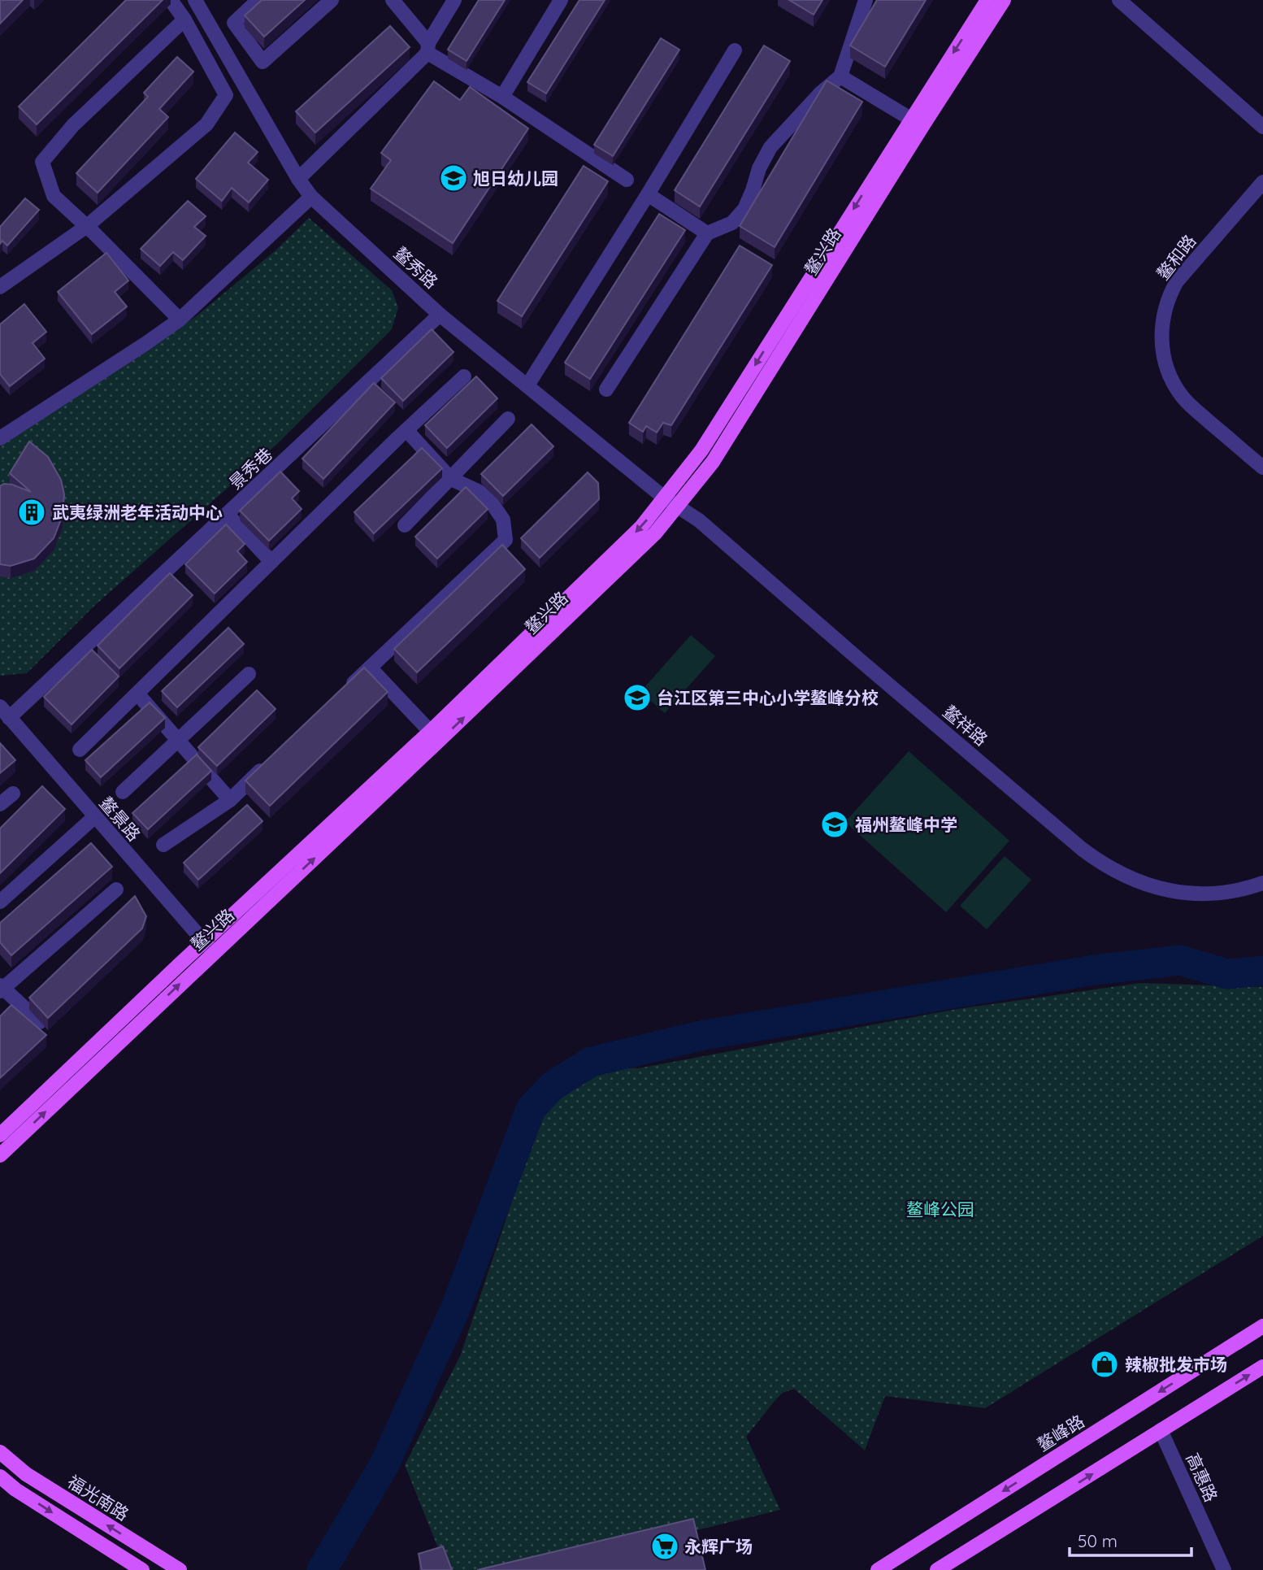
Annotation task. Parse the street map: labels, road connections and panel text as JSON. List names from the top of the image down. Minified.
{"streets":{"main road":["鳌兴路","鳌峰路","福光南路"],"street":["鳌和路","鳌秀路","景秀巷","鳌祥路","鳌景路","高惠路"]},"crossings":[["鳌兴路","鳌秀路"],["鳌兴路","鳌祥路"],["鳌兴路","鳌景路"],["鳌秀路","景秀巷"],["鳌秀路","鳌祥路"],["景秀巷","鳌景路"]],"parks":["鳌峰公园"],"places":{"school or university":["旭日幼儿园","台江区第三中心小学鳌峰分校","福州鳌峰中学"],"building":["武夷绿洲老年活动中心"],"shop":["辣椒批发市场"],"supermarket":["永辉广场"]},"scale_bar":"50 m"}
